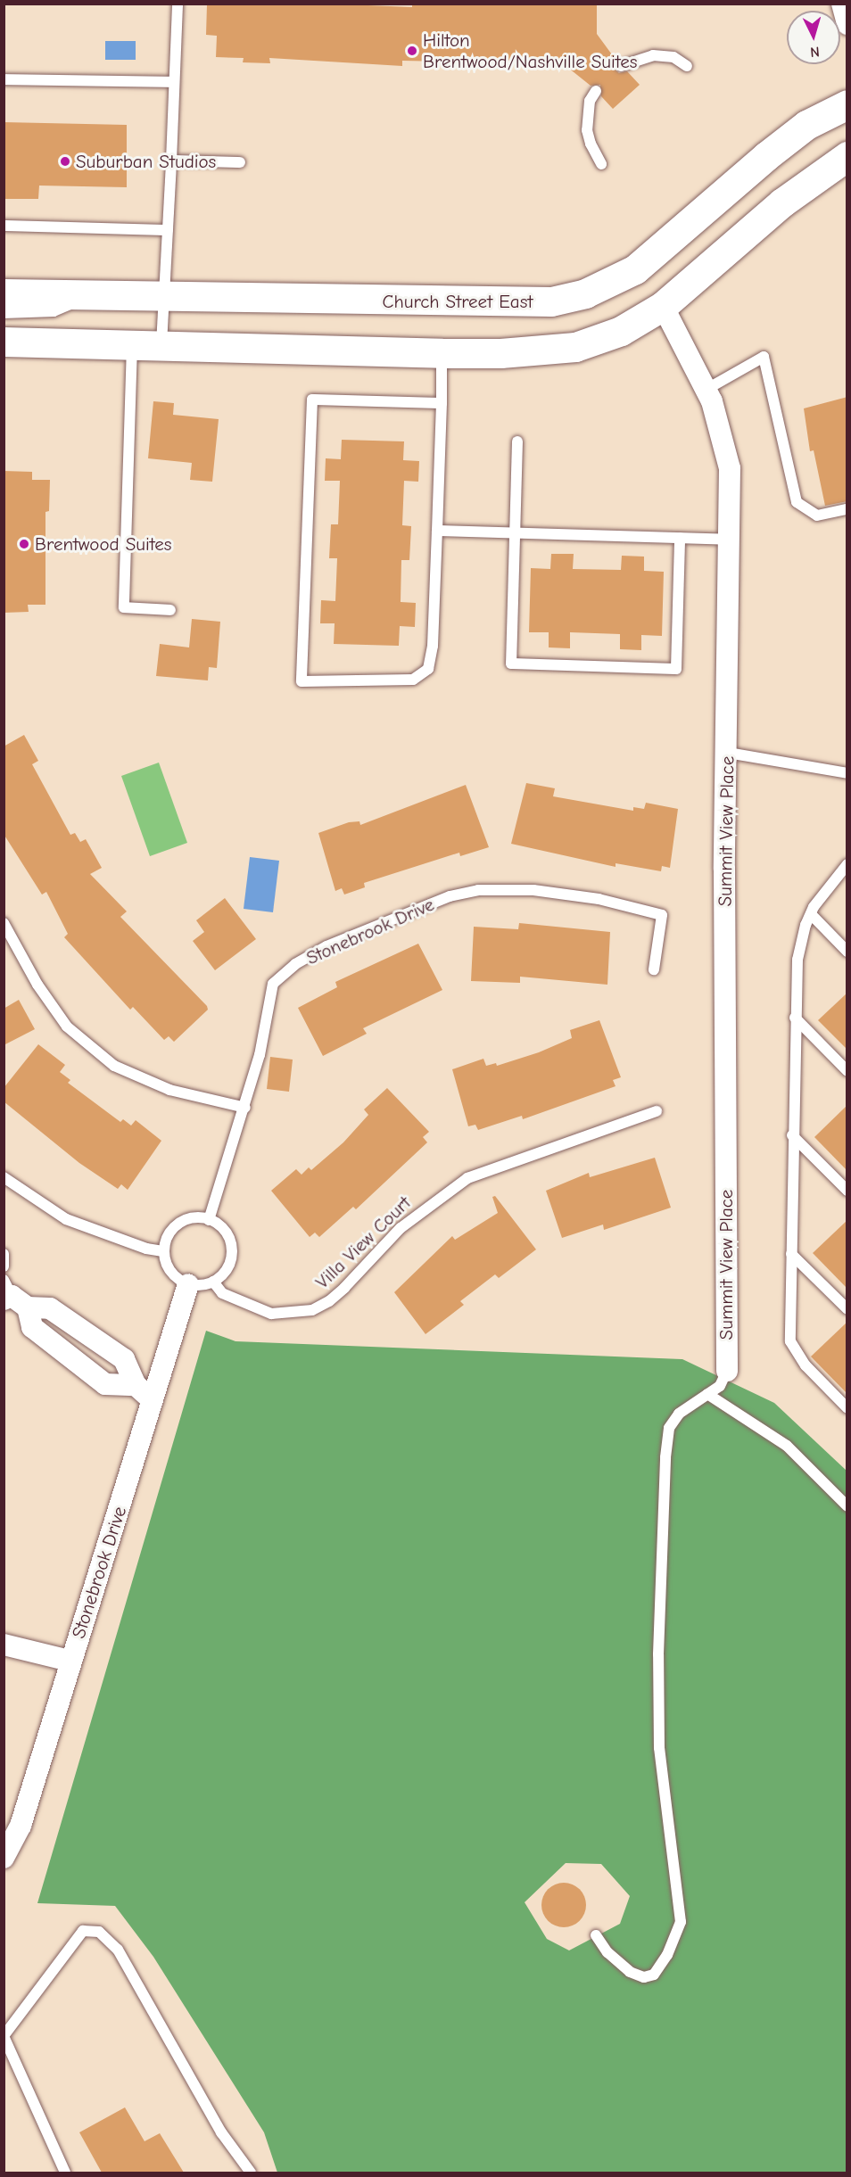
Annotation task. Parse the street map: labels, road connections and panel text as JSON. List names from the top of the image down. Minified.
{"streets":{"main road":["Church Street East"],"street":["Summit View Place","Stonebrook Drive"],"lane":["Villa View Court"]},"crossings":[["Stonebrook Drive","Villa View Court"]],"places":["Hilton Brentwood/Nashville Suites","Suburban Studios","Brentwood Suites"],"north":"bottom"}
